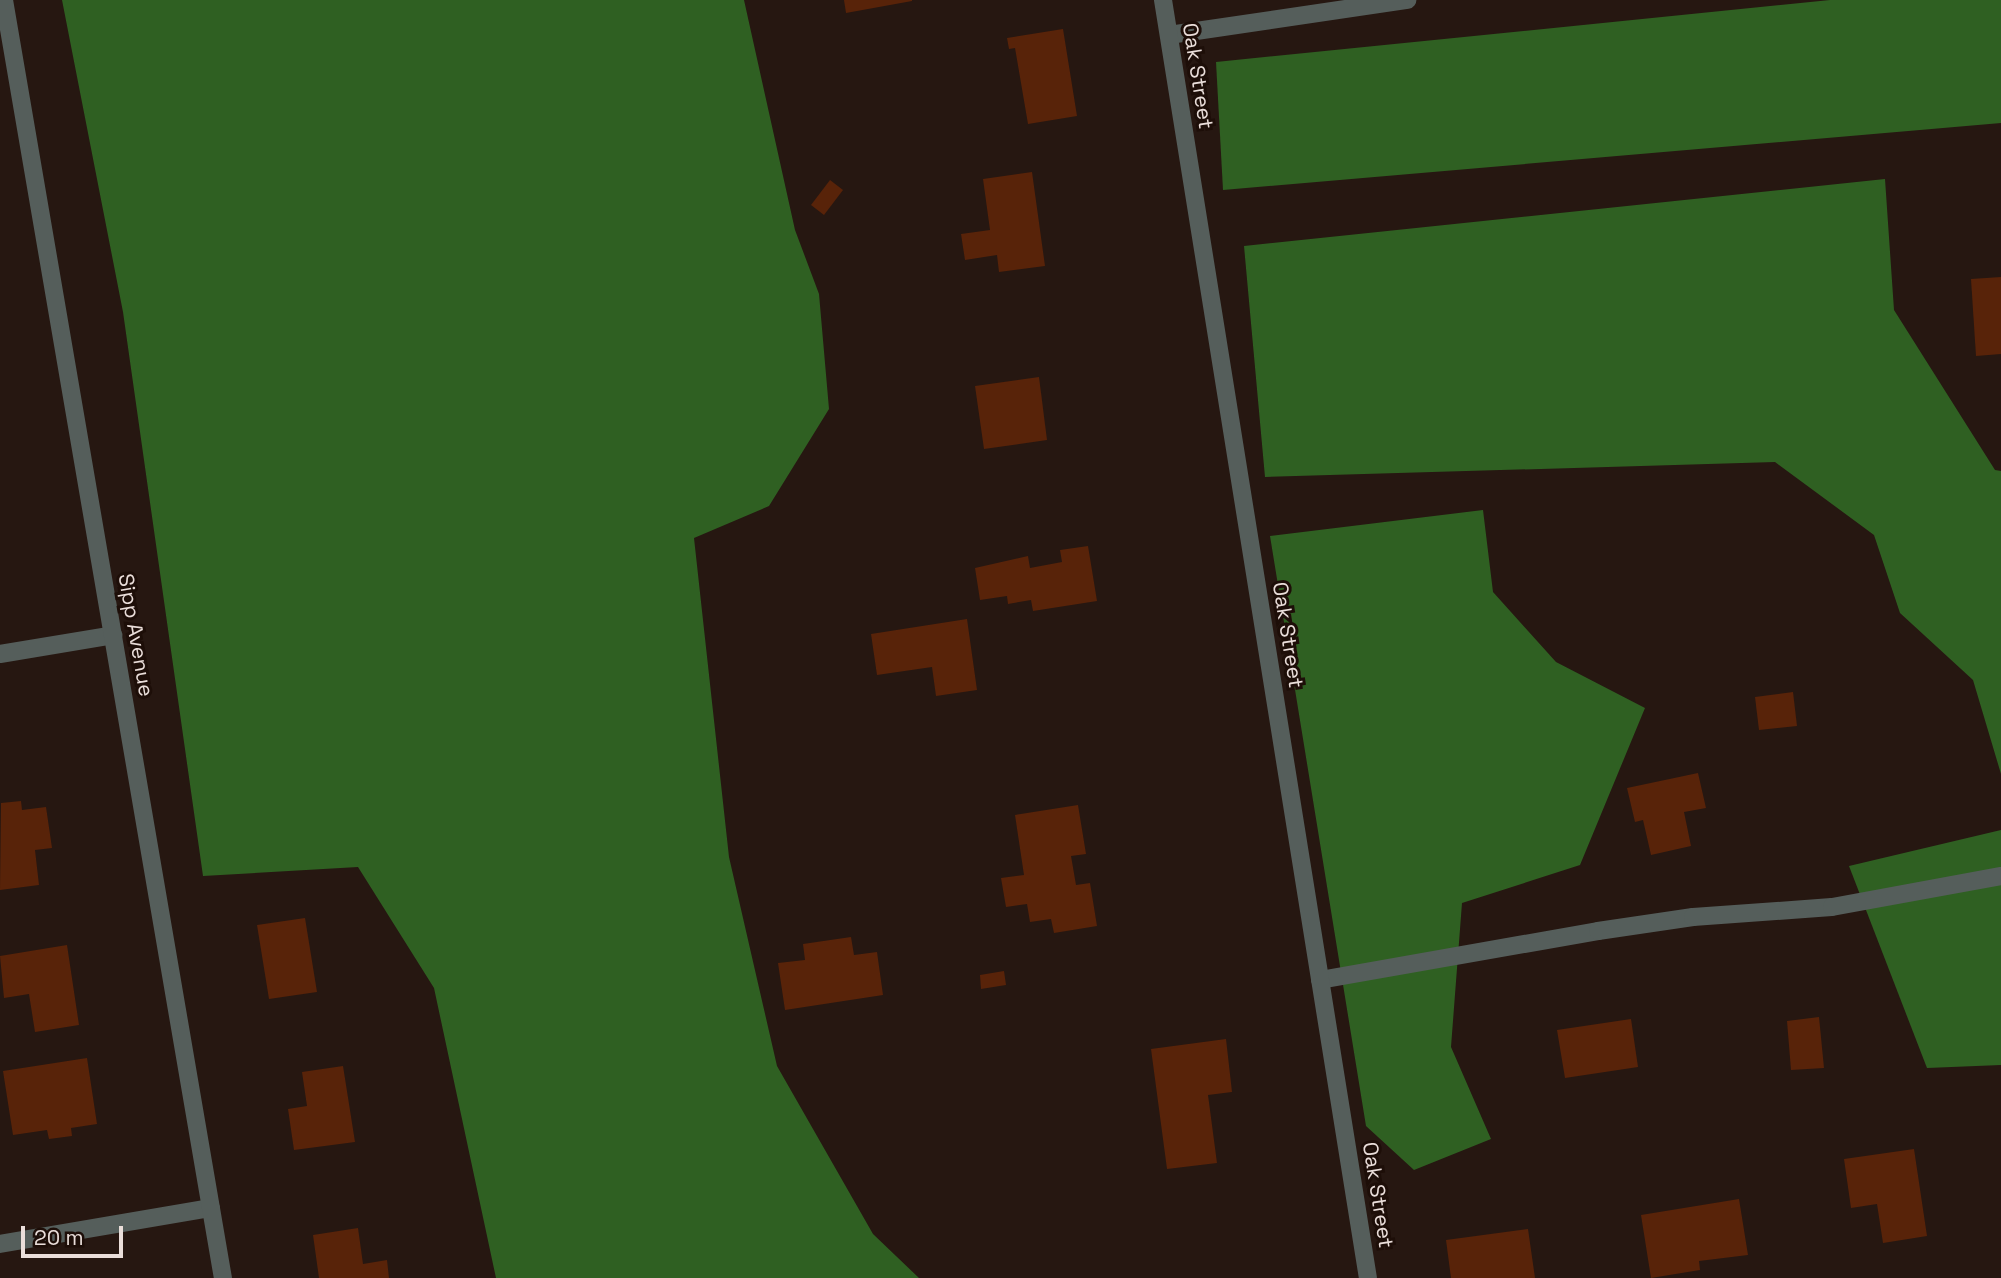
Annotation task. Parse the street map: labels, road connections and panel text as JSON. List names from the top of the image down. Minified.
{"streets":{"street":["Oak Street","Sipp Avenue"]},"scale_bar":"20 m"}
